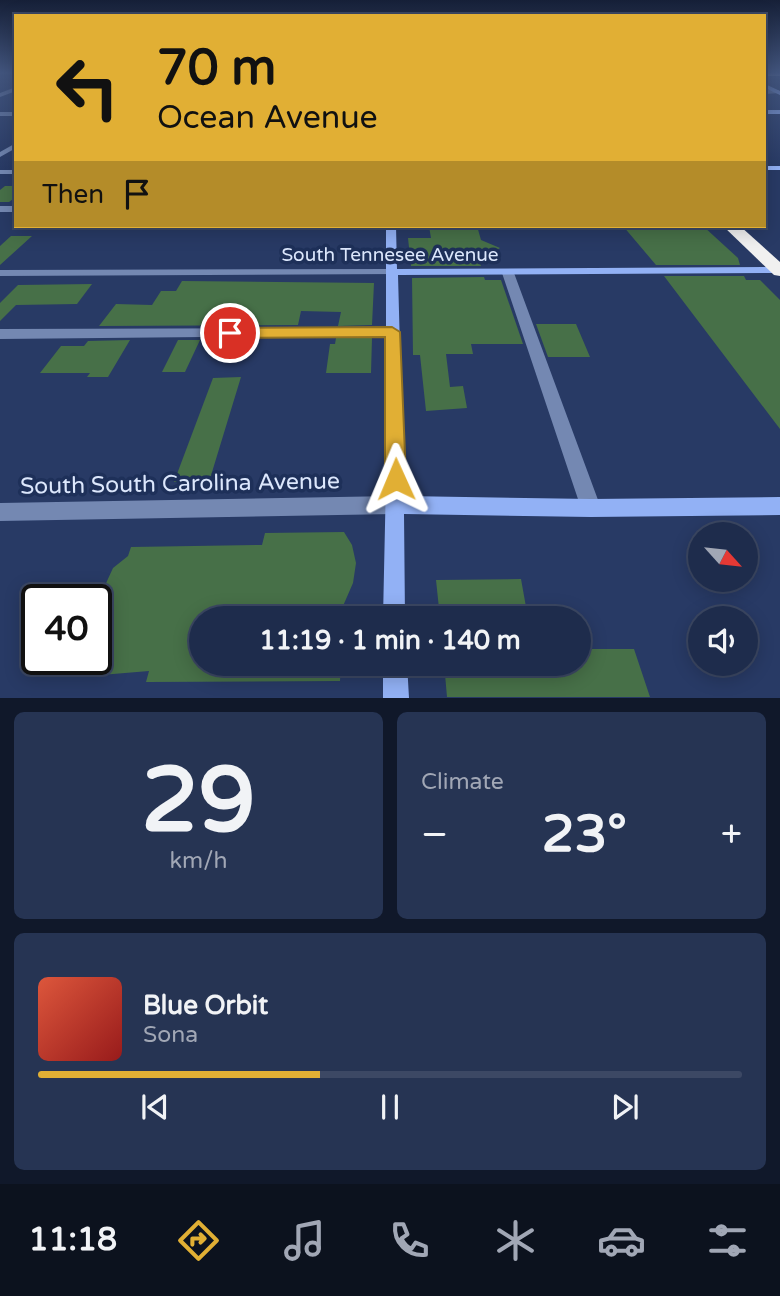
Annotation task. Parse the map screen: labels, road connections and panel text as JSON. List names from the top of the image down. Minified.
{"streets":{"street":["South Tennesee Avenue","South South Carolina Avenue"]},"north":"bottom right","page":{"turn":["70 m","Ocean Avenue"],"then":"Then","limit":"40","trip":"11:19 · 1 min · 140 m","tile":[["29","km/h"],"Climate"],"heat":["−","23°","+"],"song":["Blue Orbit","Sona"],"tabs":"11:18"}}
